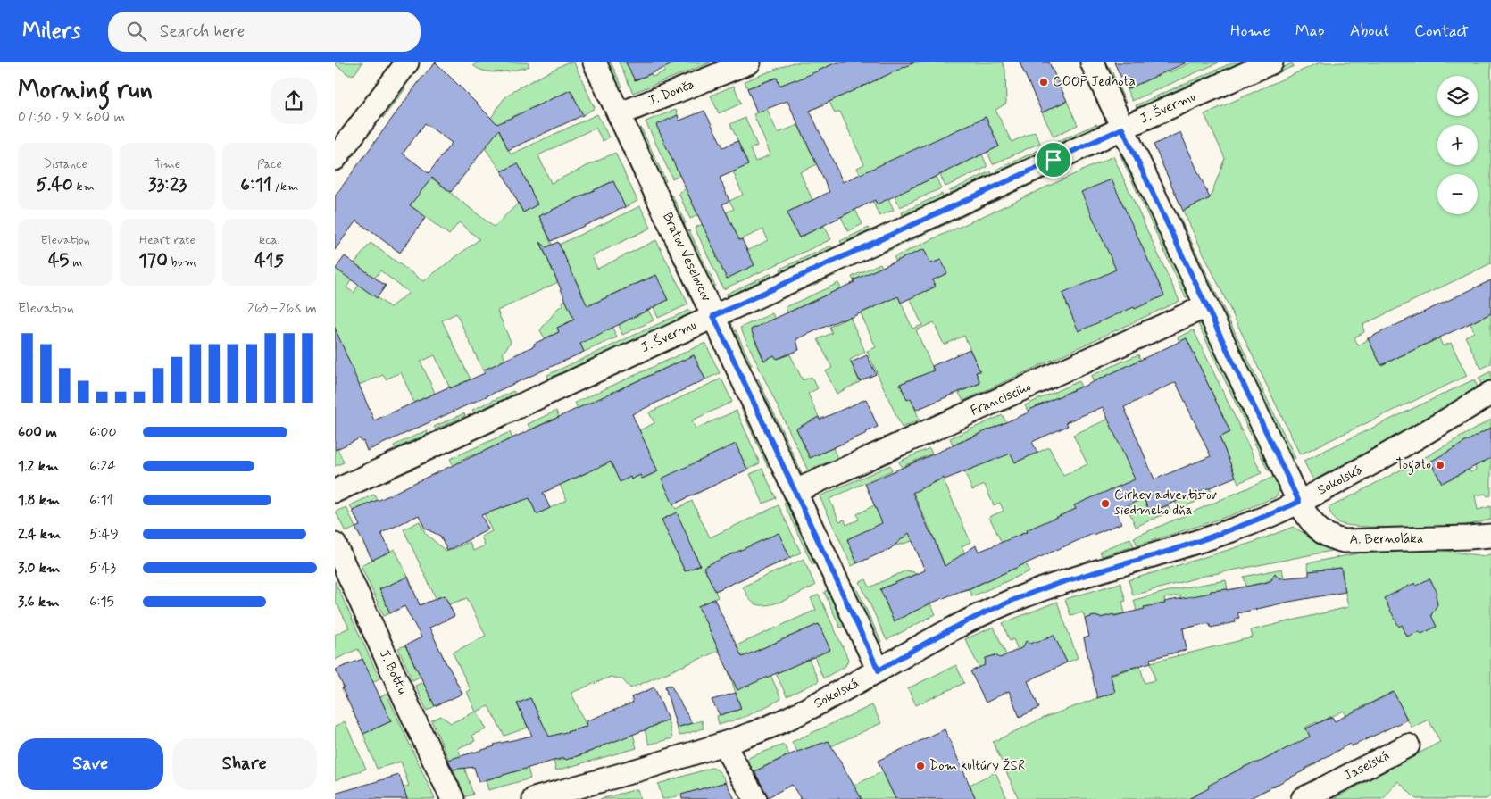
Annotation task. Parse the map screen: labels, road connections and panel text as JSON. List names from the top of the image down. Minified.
{"streets":{"street":["J. Donča","J. Švermu","Bratov Veselovcov","Francisciho","Sokolská","A. Bernoláka","J. Bottu","Jaselská"]},"crossings":[["J. Donča","Bratov Veselovcov"],["J. Švermu","Bratov Veselovcov"],["J. Švermu","A. Bernoláka"],["Bratov Veselovcov","Francisciho"],["Bratov Veselovcov","Sokolská"],["Francisciho","A. Bernoláka"],["Sokolská","A. Bernoláka"]],"places":["COOP Jednota","Togato","Cirkev adventistov siedmeho dňa","Dom kultúry ŽSR"],"page":{"header":"Milers","search":"Search here","nav":["Home","Map","About","Contact"],"heading":["Morning run","07:30 · 9 × 600 m"],"map_buttons":["+","−"],"stats":[["Distance","5.40 km"],["Time","33:23"],["Pace","6:11 /km"],["Elevation","45 m"],["Heart rate","170 bpm"],["kcal","415"]],"chart":["Elevation","263–268 m"],"list":[{"name":"600 m","note":"6:00"},{"name":"1.2 km","note":"6:24"},{"name":"1.8 km","note":"6:11"},{"name":"2.4 km","note":"5:49"},{"name":"3.0 km","note":"5:43"},{"name":"3.6 km","note":"6:15"}],"buttons":["Save","Share"]}}
